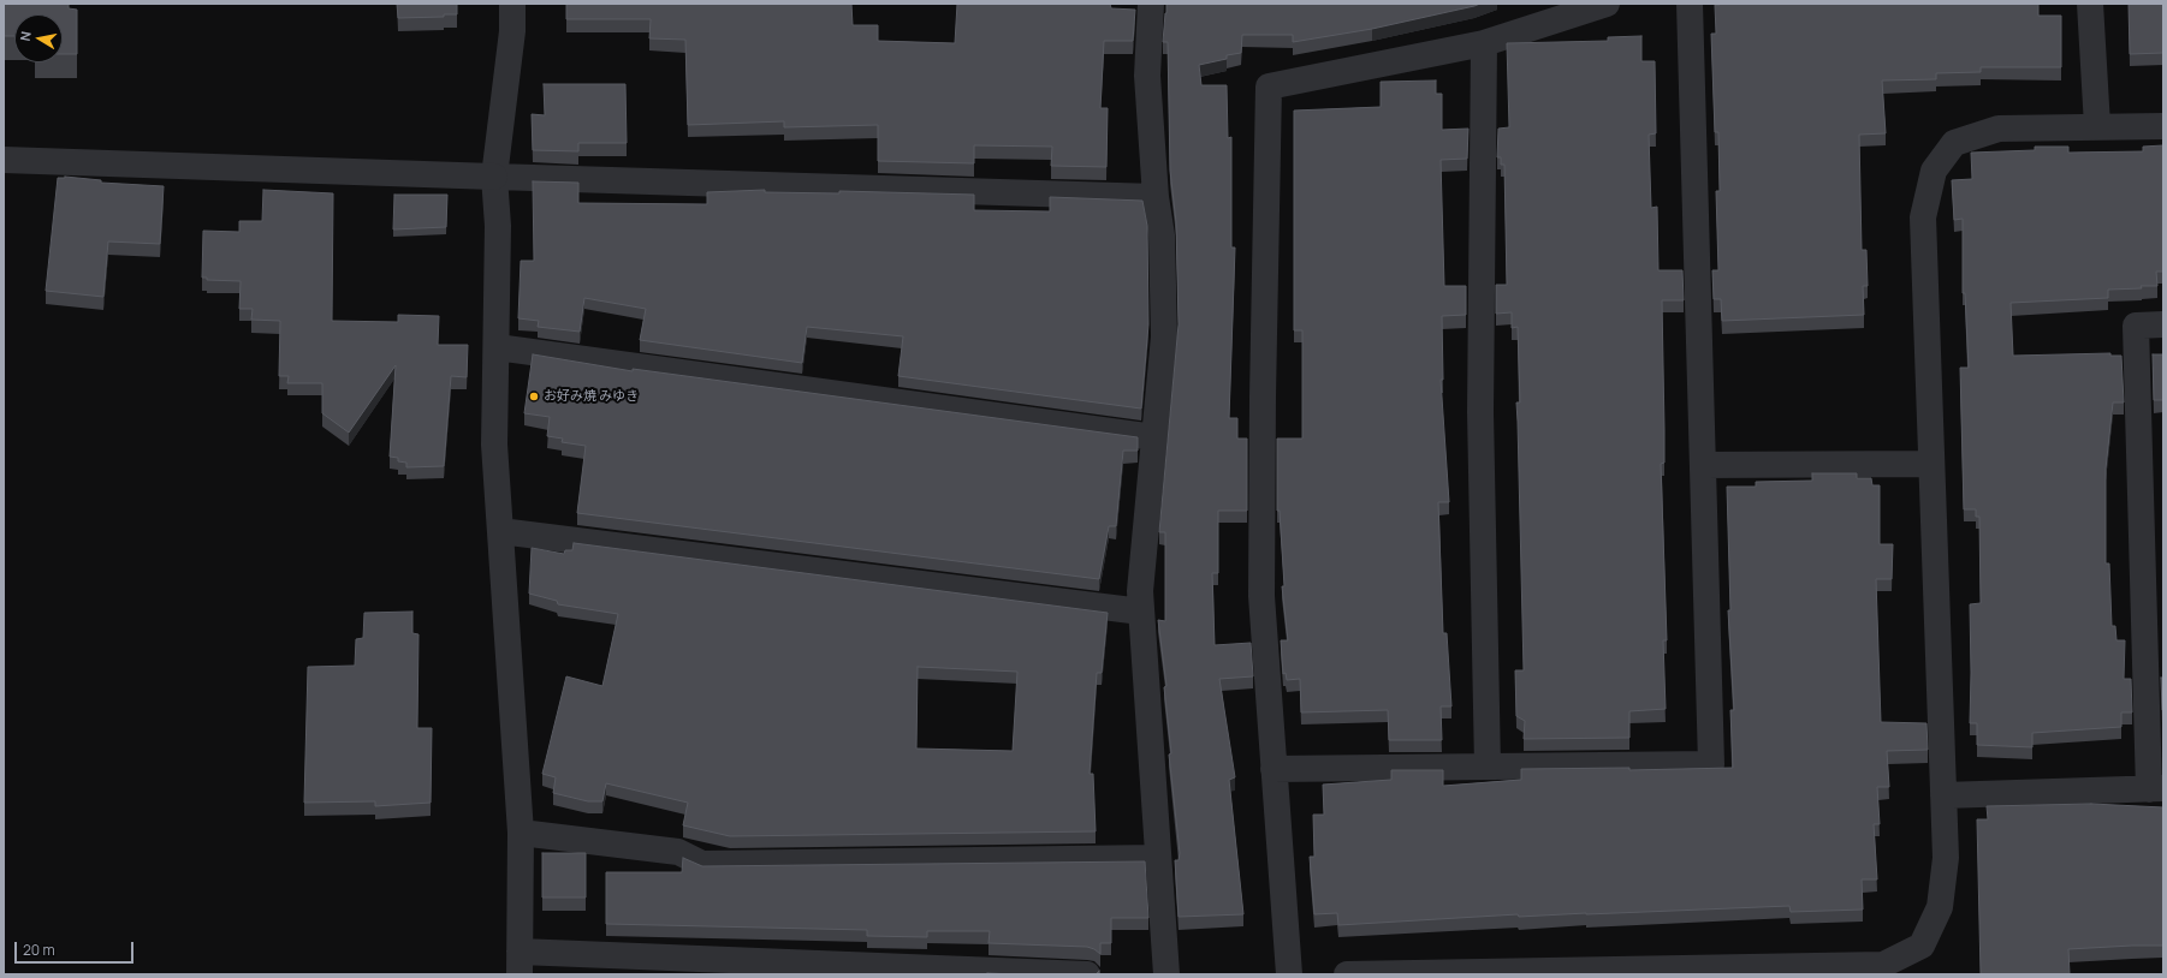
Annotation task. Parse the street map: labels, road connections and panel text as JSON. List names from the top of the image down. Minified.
{"places":["お好み焼 みゆき"],"scale_bar":"20 m","north":"left"}
